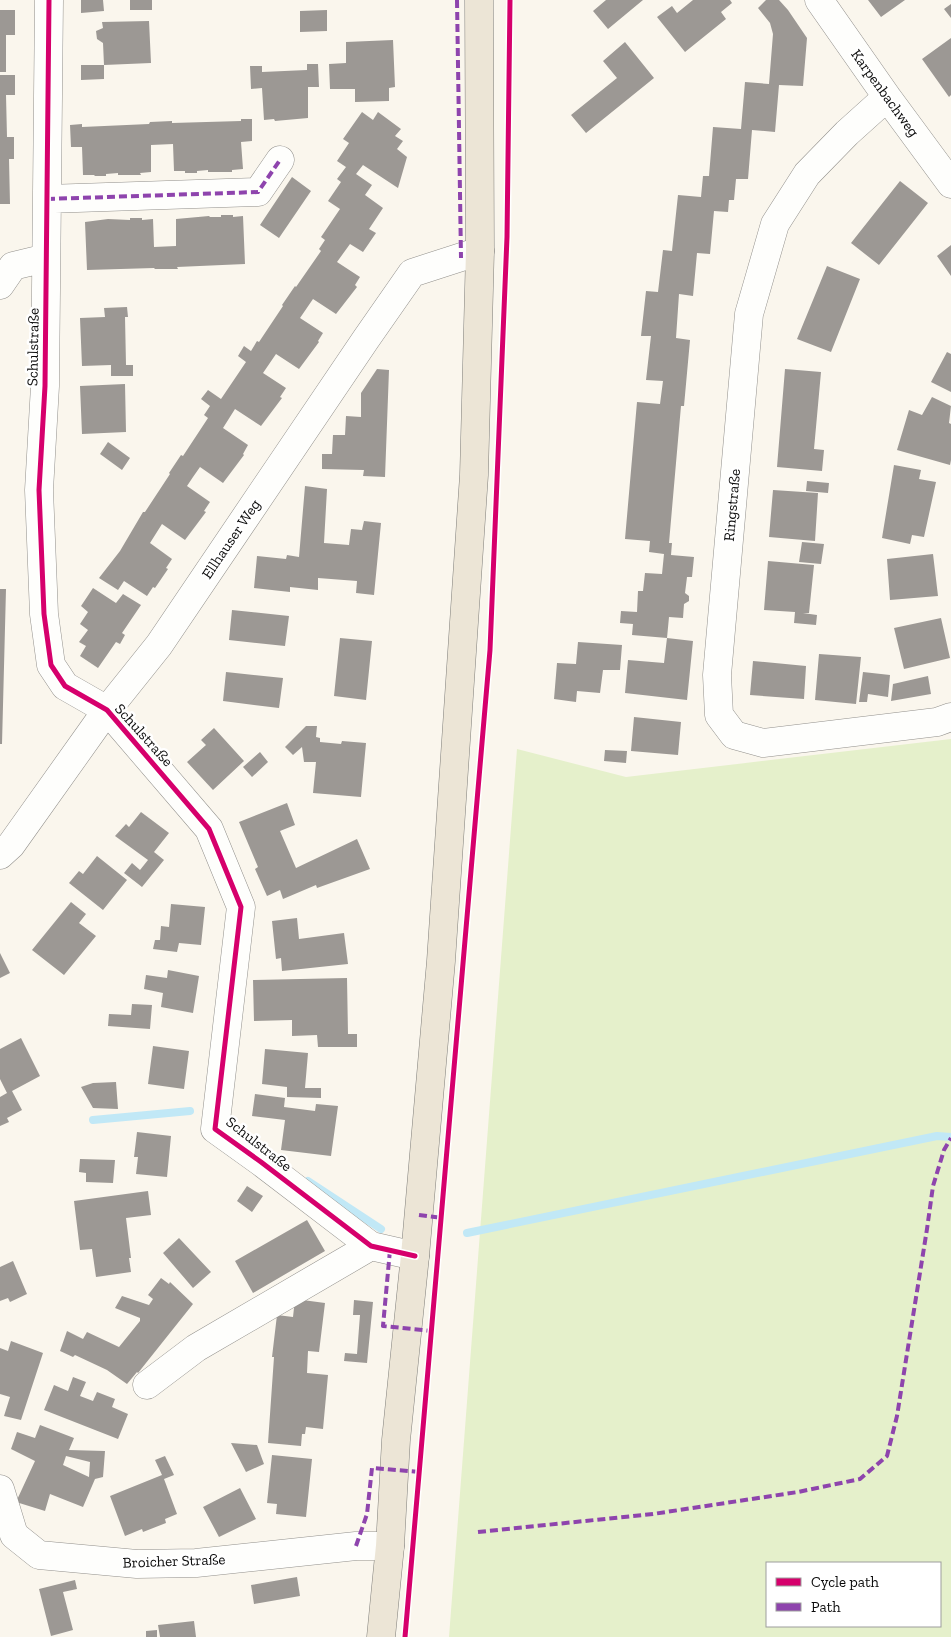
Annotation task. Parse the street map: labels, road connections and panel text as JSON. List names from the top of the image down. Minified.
{"streets":{"street":["Karpenbachweg","Schulstraße","Ringstraße","Ellhauser Weg","Broicher Straße"]},"crossings":[["Karpenbachweg","Ringstraße"],["Schulstraße","Ellhauser Weg"]],"legend":["Cycle path","Path"]}
